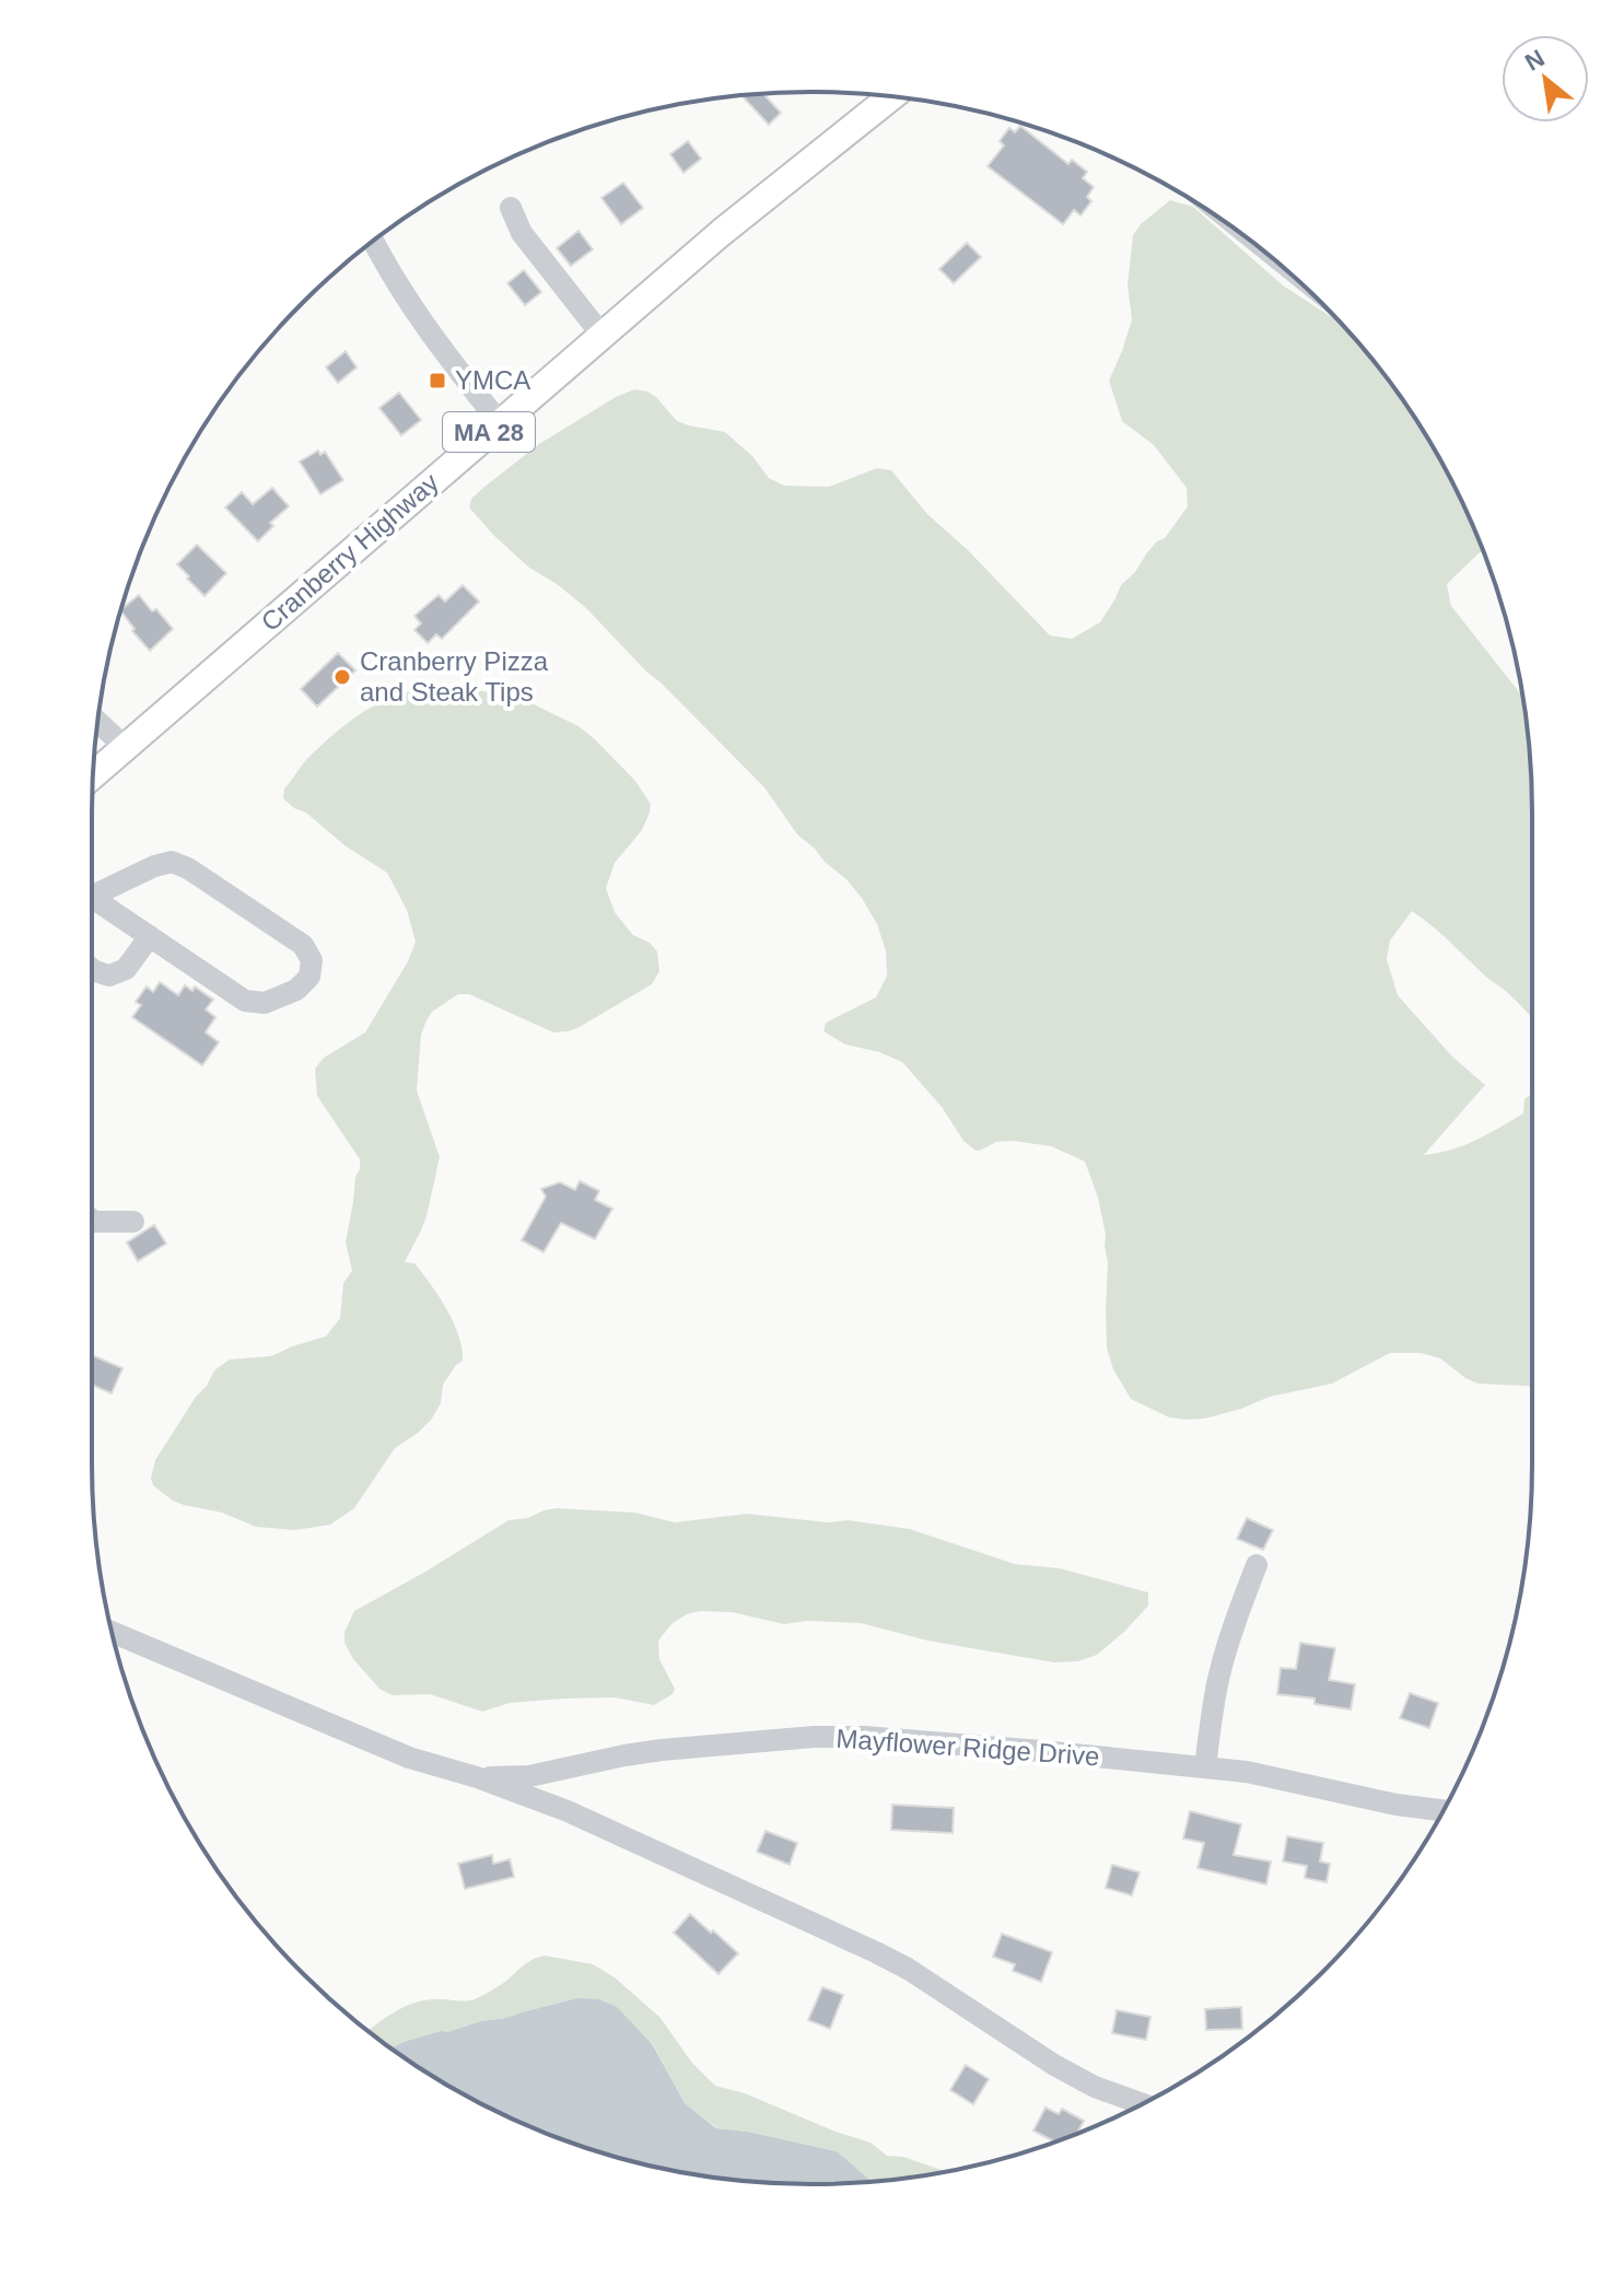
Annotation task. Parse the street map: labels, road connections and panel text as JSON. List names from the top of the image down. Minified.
{"streets":{"main road":["MA 28","Cranberry Highway"],"street":["Mayflower Ridge Drive"]},"places":{"transit":["YMCA"],"other":["Cranberry Pizza and Steak Tips"]},"north":"top left"}
